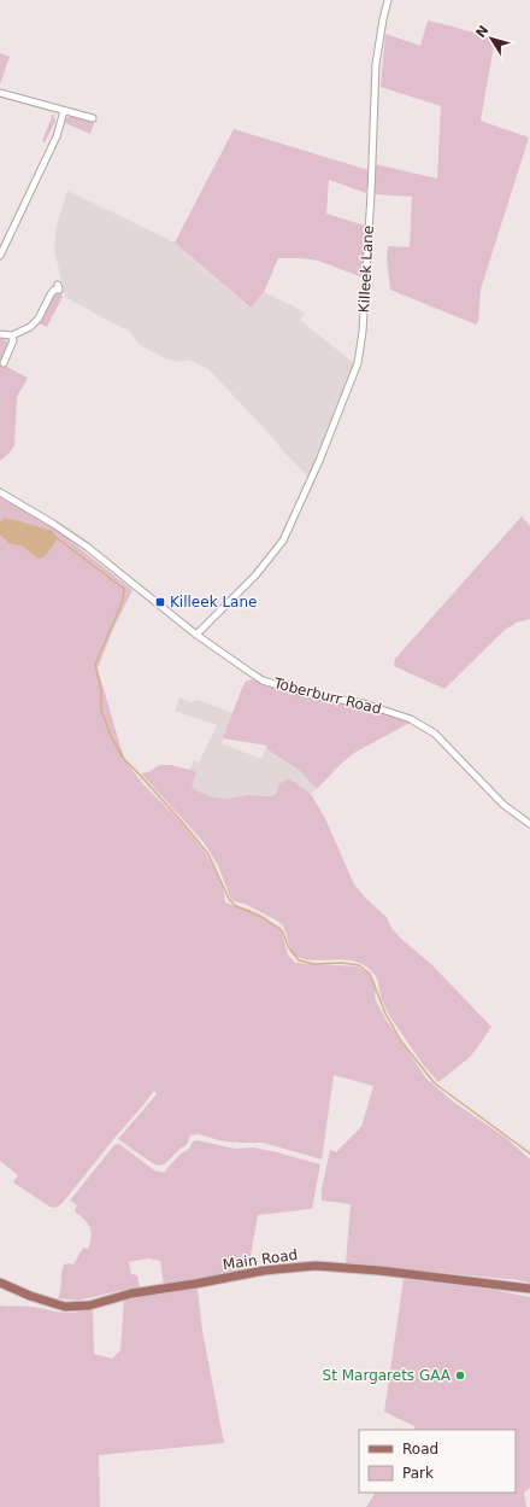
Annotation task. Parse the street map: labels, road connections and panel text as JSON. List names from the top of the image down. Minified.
{"streets":{"main road":["Main Road"],"street":["Killeek Lane","Toberburr Road"]},"crossings":[["Killeek Lane","Toberburr Road"]],"places":{"transit":["Killeek Lane"],"other":["St Margarets GAA"]},"legend":["Road","Park"],"north":"top left"}
